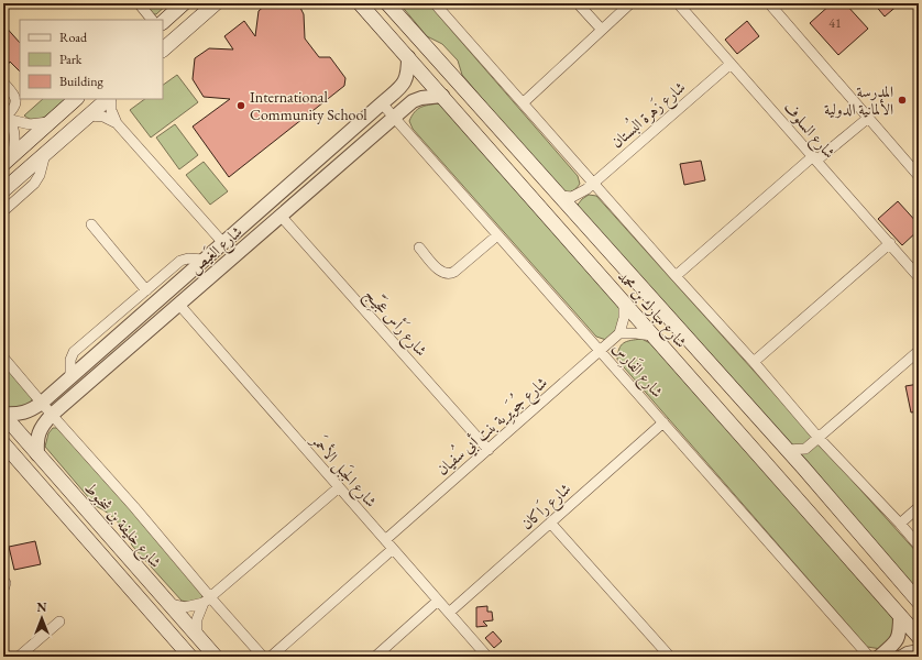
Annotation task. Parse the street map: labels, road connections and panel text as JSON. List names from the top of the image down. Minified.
{"streets":{"main road":["شارع مبارك بن محمد","شارع خليفة بن شخبوط"],"street":["شارع زَهرة البُستان","شارع السلوف","شارع الغَيص","شارع رَأس عجَيِّج","شارع الفَارِس","شارع جُوَيرِية بنت أبي سُفيان","شارع الجَبل الأحمَر","شارع رَاكان"]},"crossings":[["شارع زَهرة البُستان","شارع السلوف"],["شارع زَهرة البُستان","شارع مبارك بن محمد"],["شارع الغَيص","شارع مبارك بن محمد"],["شارع الغَيص","شارع رَأس عجَيِّج"],["شارع الغَيص","شارع الفَارِس"],["شارع الغَيص","شارع الجَبل الأحمَر"],["شارع الغَيص","شارع خليفة بن شخبوط"],["شارع رَأس عجَيِّج","شارع جُوَيرِية بنت أبي سُفيان"],["شارع الفَارِس","شارع جُوَيرِية بنت أبي سُفيان"],["شارع الفَارِس","شارع رَاكان"],["شارع جُوَيرِية بنت أبي سُفيان","شارع الجَبل الأحمَر"],["شارع الجَبل الأحمَر","شارع رَاكان"]],"places":["المدرسة الألمانية الدولية","International Community School"],"house_numbers":["41"],"legend":["Road","Park","Building"],"north":"top"}
